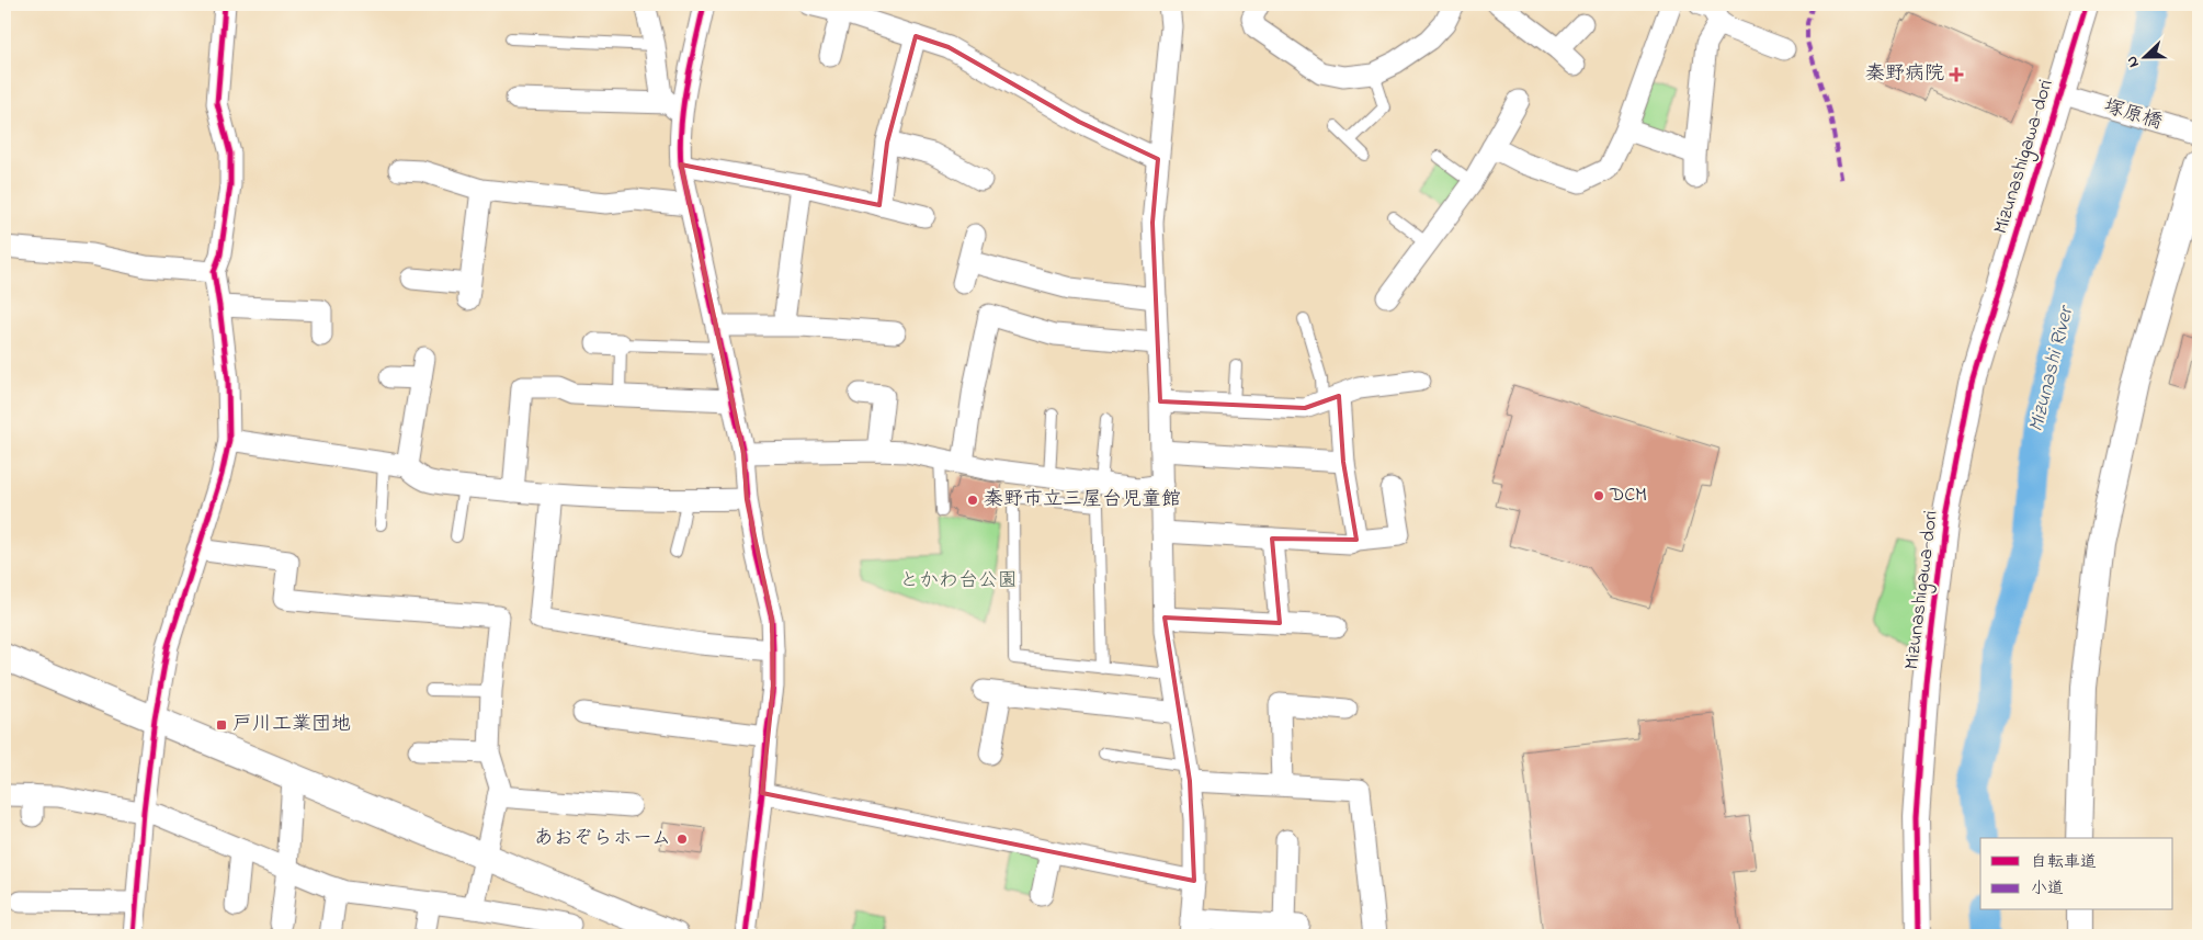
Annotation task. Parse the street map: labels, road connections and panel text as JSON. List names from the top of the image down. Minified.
{"streets":{"street":["塚原橋","Mizunashigawa-dori"]},"crossings":[["塚原橋","Mizunashigawa-dori"]],"water":["Mizunashi River"],"parks":["とかわ台公園"],"places":{"health":["秦野病院"],"other":["DCM","秦野市立三屋台児童館","あおぞらホーム"],"transit":["戸川工業団地"]},"legend":["自転車道","小道"],"north":"left"}
